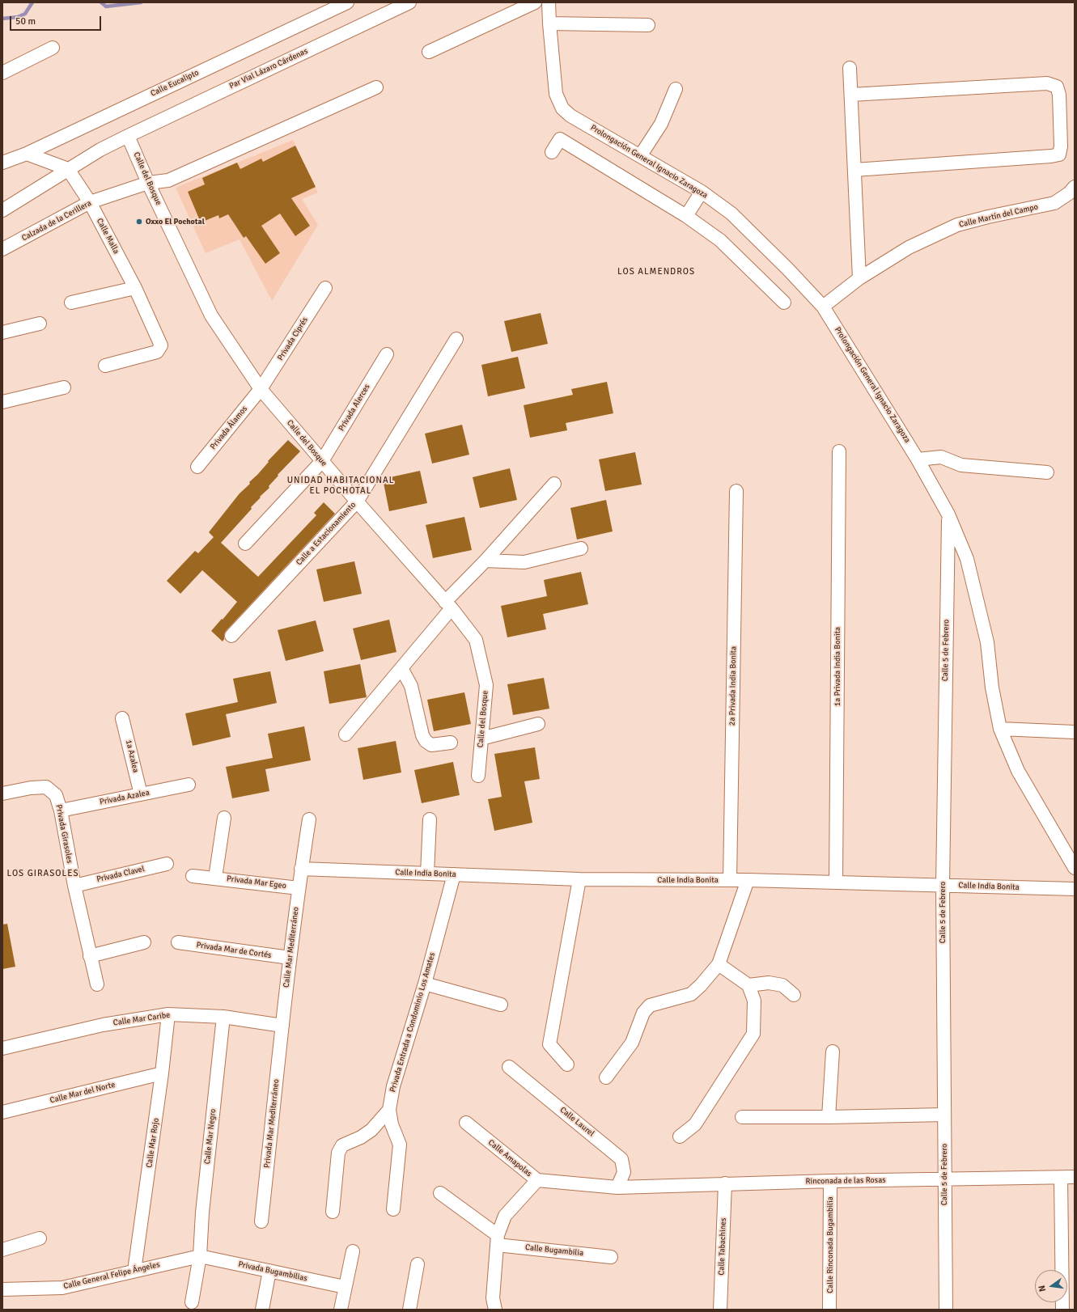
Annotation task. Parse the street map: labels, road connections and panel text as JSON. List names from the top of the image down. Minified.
{"streets":{"street":["Par Vial Lázaro Cárdenas","Calle Eucalipto","Prolongación General Ignacio Zaragoza","Calle del Bosque","Calle Martín del Campo","Calzada de la Cerillera","Calle Malla","Privada Ciprés","Privada Alerces","Privada Álamos","Calle a Estacionamiento","Calle 5 de Febrero","1a Privada India Bonita","2a Privada India Bonita","1a Azalea","Privada Azalea","Privada Girasoles","Calle India Bonita","Privada Clavel","Privada Mar Egeo","Calle Mar Mediterráneo","Privada Mar de Cortés","Calle Mar Caribe","Privada Entrada a Condominio Los Amates","Calle Mar del Norte","Calle Laurel","Privada Mar Mediterráneo","Calle Mar Negro","Calle Mar Rojo","Calle Amapolas","Rinconada de las Rosas","Calle Rinconada Bugambilia","Calle Tabachines","Calle Bugambilia","Privada Bugambilias","Calle General Felipe Ángeles"]},"crossings":[["Par Vial Lázaro Cárdenas","Calle del Bosque"],["Prolongación General Ignacio Zaragoza","Calle Martín del Campo"],["Prolongación General Ignacio Zaragoza","Calle 5 de Febrero"],["Calle del Bosque","Calzada de la Cerillera"],["Calle del Bosque","Privada Ciprés"],["Calle del Bosque","Privada Alerces"],["Calle del Bosque","Privada Álamos"],["Calle del Bosque","Calle a Estacionamiento"],["Calzada de la Cerillera","Calle Malla"],["Privada Ciprés","Privada Álamos"],["Calle 5 de Febrero","Calle India Bonita"],["Calle 5 de Febrero","Rinconada de las Rosas"],["1a Privada India Bonita","Calle India Bonita"],["2a Privada India Bonita","Calle India Bonita"],["1a Azalea","Privada Azalea"],["Privada Azalea","Privada Girasoles"],["Privada Girasoles","Privada Clavel"],["Calle India Bonita","Calle Mar Mediterráneo"],["Calle India Bonita","Privada Entrada a Condominio Los Amates"],["Privada Mar Egeo","Calle Mar Mediterráneo"],["Calle Mar Mediterráneo","Privada Mar de Cortés"],["Calle Mar Mediterráneo","Calle Mar Caribe"],["Calle Mar Mediterráneo","Privada Mar Mediterráneo"],["Calle Mar Caribe","Privada Mar Mediterráneo"],["Calle Mar Caribe","Calle Mar Negro"],["Calle Mar Caribe","Calle Mar Rojo"],["Calle Mar del Norte","Calle Mar Rojo"],["Calle Laurel","Calle Amapolas"],["Calle Laurel","Rinconada de las Rosas"],["Calle Mar Negro","Privada Bugambilias"],["Calle Mar Negro","Calle General Felipe Ángeles"],["Calle Mar Rojo","Calle General Felipe Ángeles"],["Calle Amapolas","Rinconada de las Rosas"],["Rinconada de las Rosas","Calle Rinconada Bugambilia"],["Rinconada de las Rosas","Calle Tabachines"],["Privada Bugambilias","Calle General Felipe Ángeles"]],"districts":["LOS ALMENDROS","UNIDAD HABITACIONAL EL POCHOTAL","LOS GIRASOLES"],"places":["Oxxo El Pochotal"],"scale_bar":"50 m","north":"left"}
